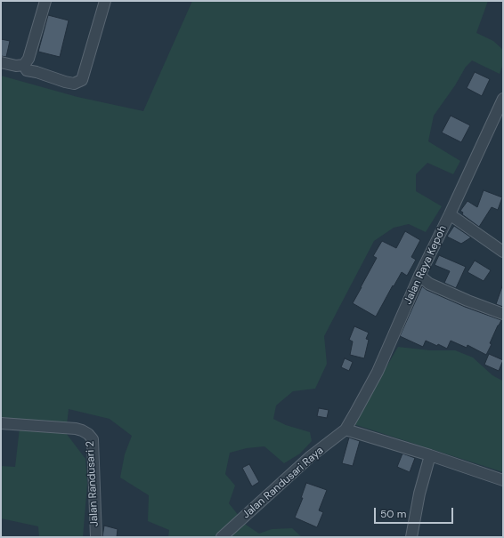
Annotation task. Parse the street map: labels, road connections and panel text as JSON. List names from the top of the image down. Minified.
{"streets":{"street":["Jalan Raya Kepoh","Jalan Randusari Raya","Jalan Randusari 2"]},"crossings":[["Jalan Raya Kepoh","Jalan Randusari Raya"]],"scale_bar":"50 m"}
